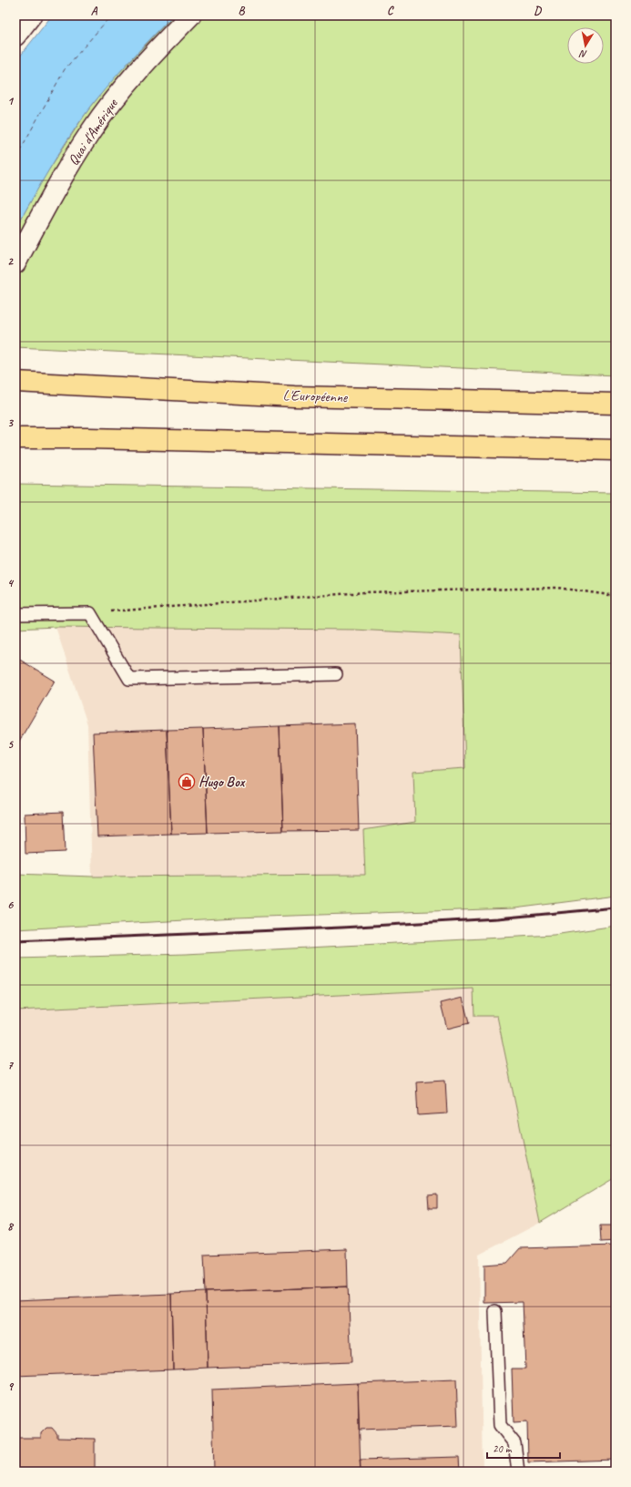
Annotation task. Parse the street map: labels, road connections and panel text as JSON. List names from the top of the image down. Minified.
{"streets":{"highway":["L'Européenne"],"street":["Quai d'Amérique"]},"places":{"shop":["Hugo Box"]},"scale_bar":"20 m","north":"bottom","grid":{"columns":["A","B","C","D"],"rows":["1","2","3","4","5","6","7","8","9"]}}
